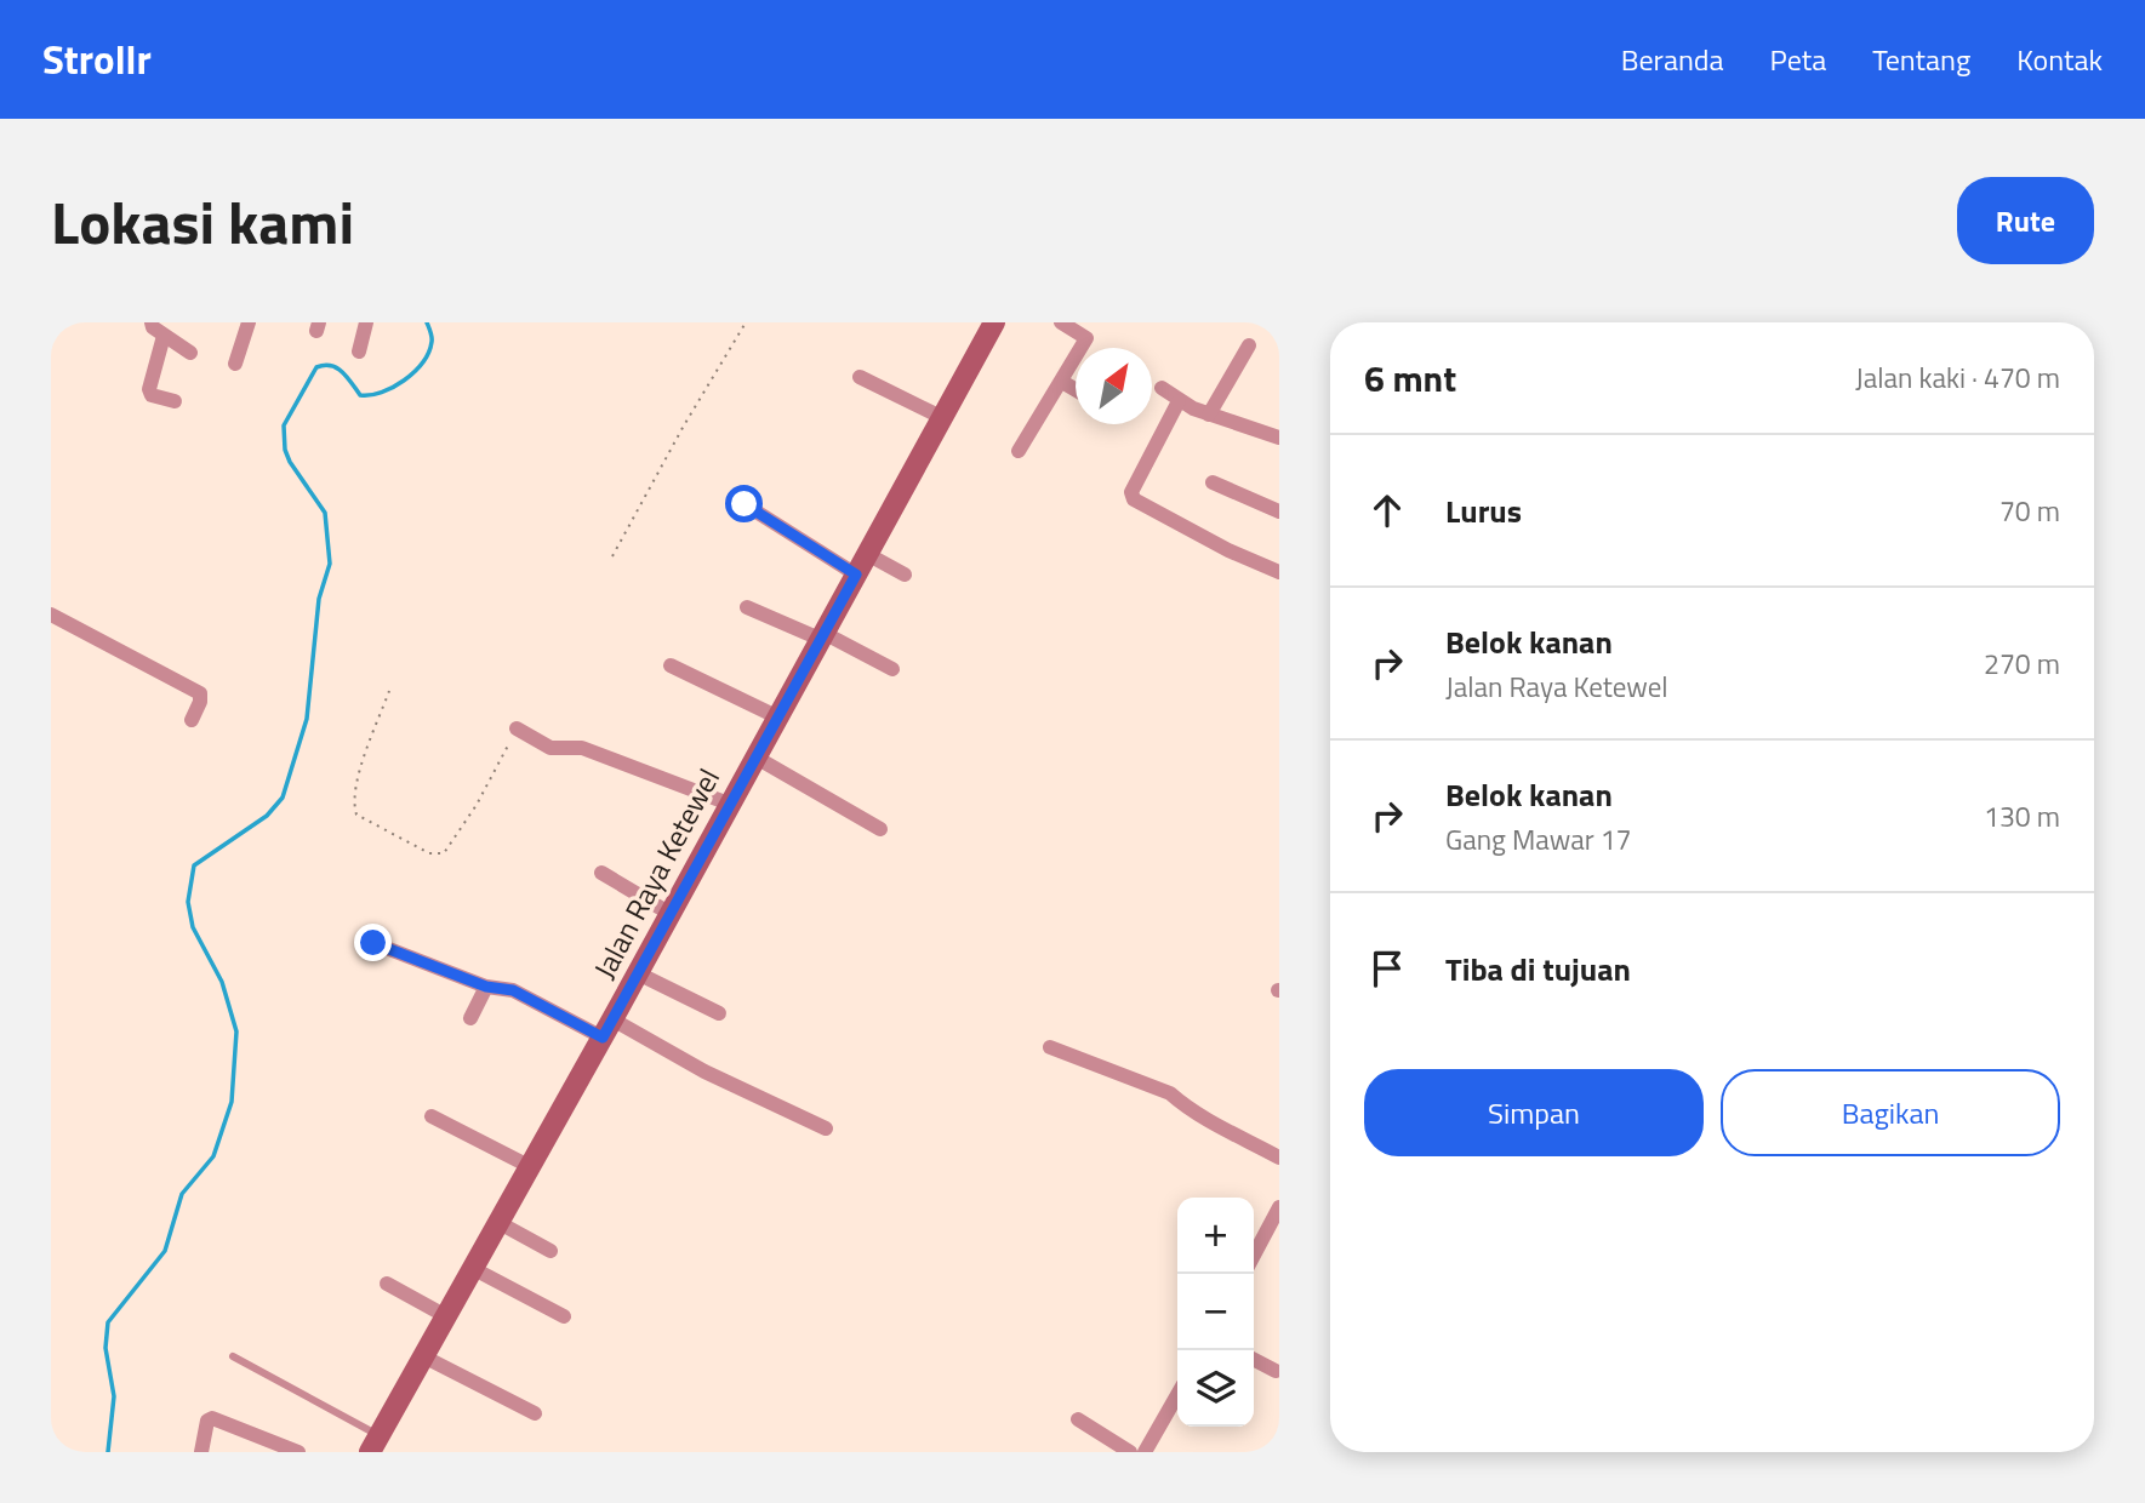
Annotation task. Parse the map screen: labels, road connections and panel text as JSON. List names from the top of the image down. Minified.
{"streets":{"main road":["Jalan Raya Ketewel"]},"north":"top right","page":{"header":"Strollr","nav":["Beranda","Peta","Tentang","Kontak"],"title":"Lokasi kami","buttons":["Rute",["Simpan","Bagikan"]],"heading":["6 mnt","Jalan kaki · 470 m"],"list":[["Lurus","70 m"],["Belok kanan","Jalan Raya Ketewel","270 m"],["Belok kanan","Gang Mawar 17","130 m"],"Tiba di tujuan"],"map_buttons":["+","−"]}}
